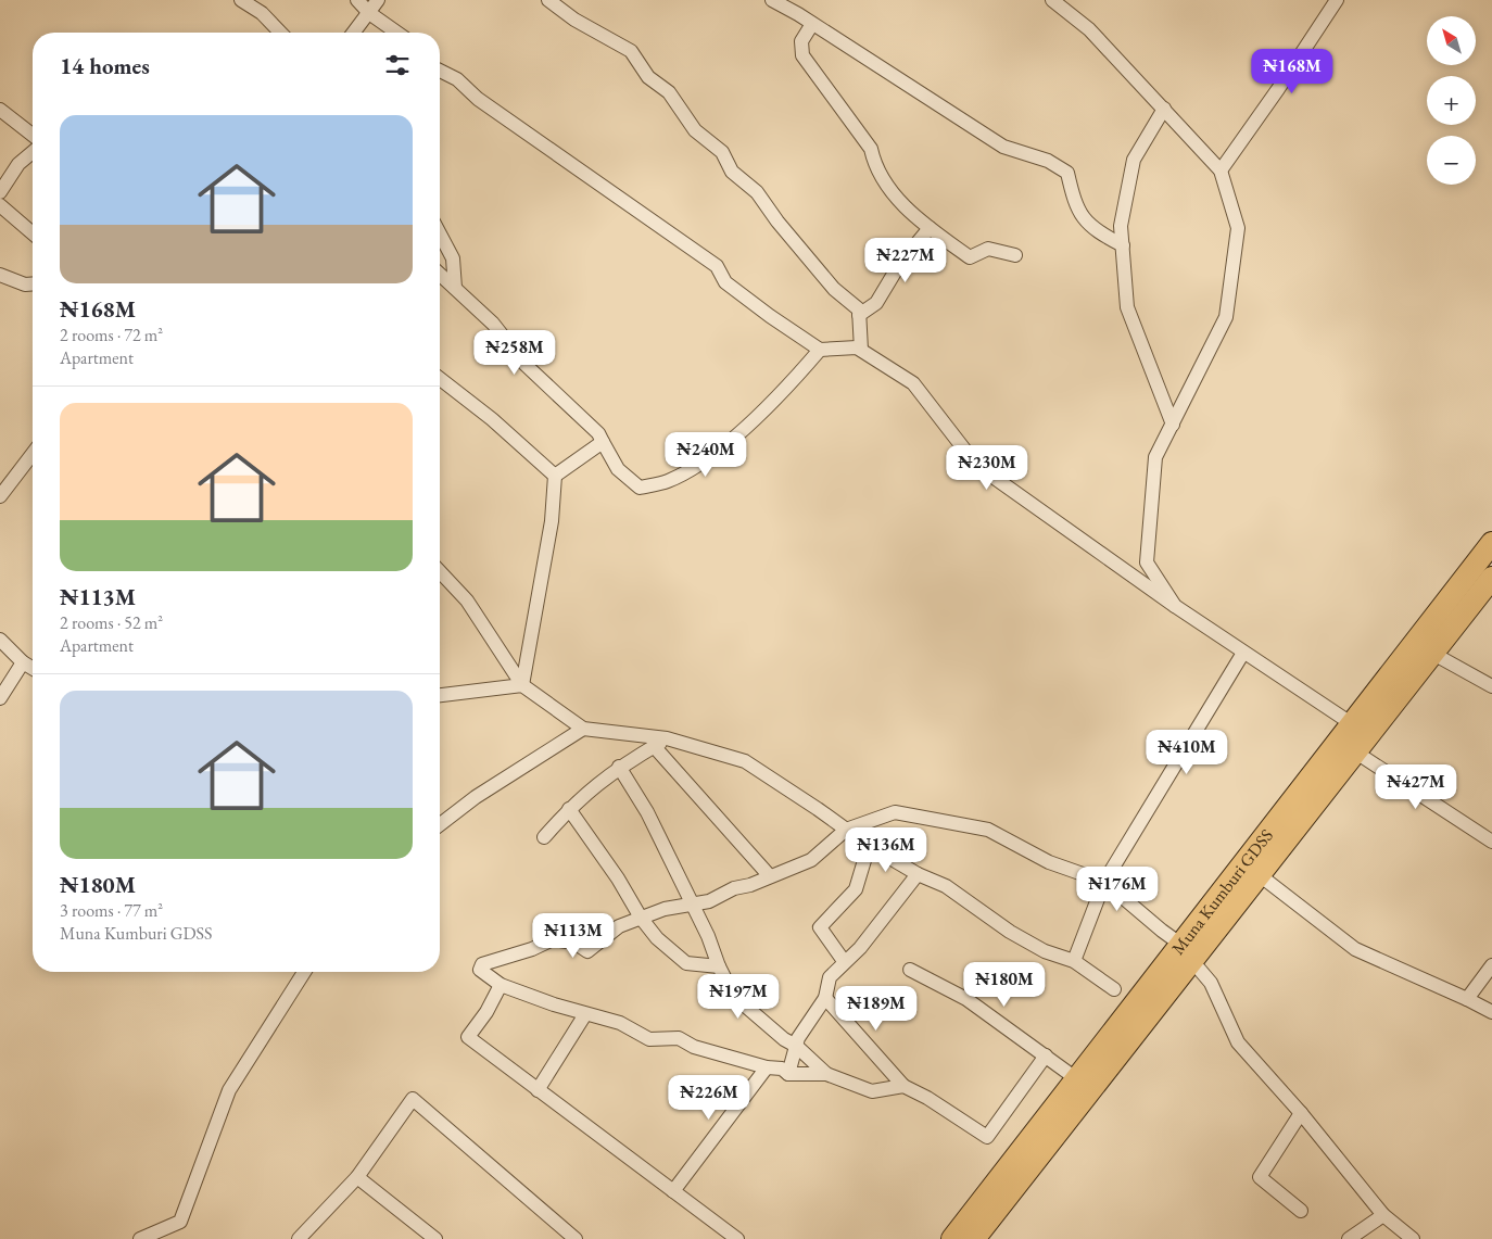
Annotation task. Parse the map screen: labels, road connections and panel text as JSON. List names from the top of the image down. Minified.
{"streets":{"highway":["Muna Kumburi GDSS"]},"north":"top left","page":{"map_buttons":["+","−"],"heading":"14 homes","price":["₦168M","₦227M","₦258M","₦240M","₦230M","₦410M","₦427M","₦136M","₦176M","₦113M","₦180M","₦197M","₦189M","₦226M"],"list":[{"name":"₦168M","note":"2 rooms · 72 m² · Apartment"},{"name":"₦113M","note":"2 rooms · 52 m² · Apartment"},{"name":"₦180M","note":"3 rooms · 77 m² · Muna Kumburi GDSS"}]}}
